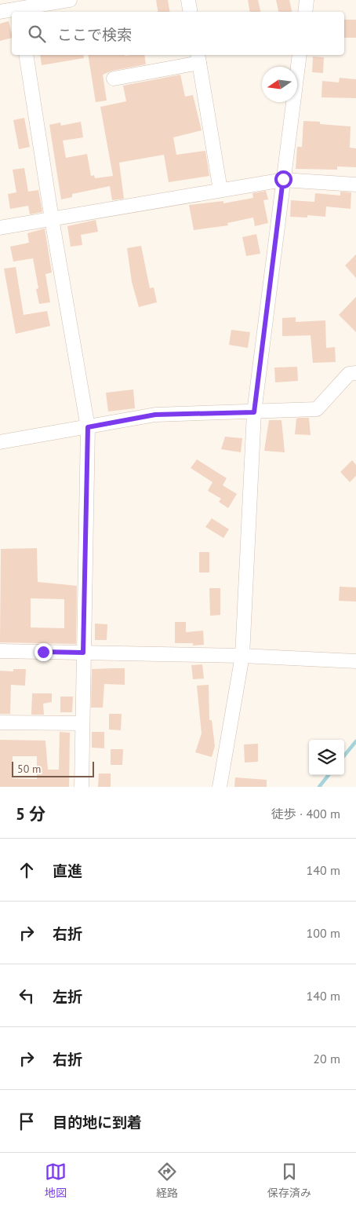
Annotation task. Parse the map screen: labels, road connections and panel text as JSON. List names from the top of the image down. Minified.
{"scale_bar":"50 m","north":"left","page":{"search":"ここで検索","scale":"50 m","heading":["5 分","徒歩 · 400 m"],"list":[["直進","140 m"],["右折","100 m"],["左折","140 m"],["右折","20 m"],"目的地に到着"],"nav":["地図","経路","保存済み"]}}
